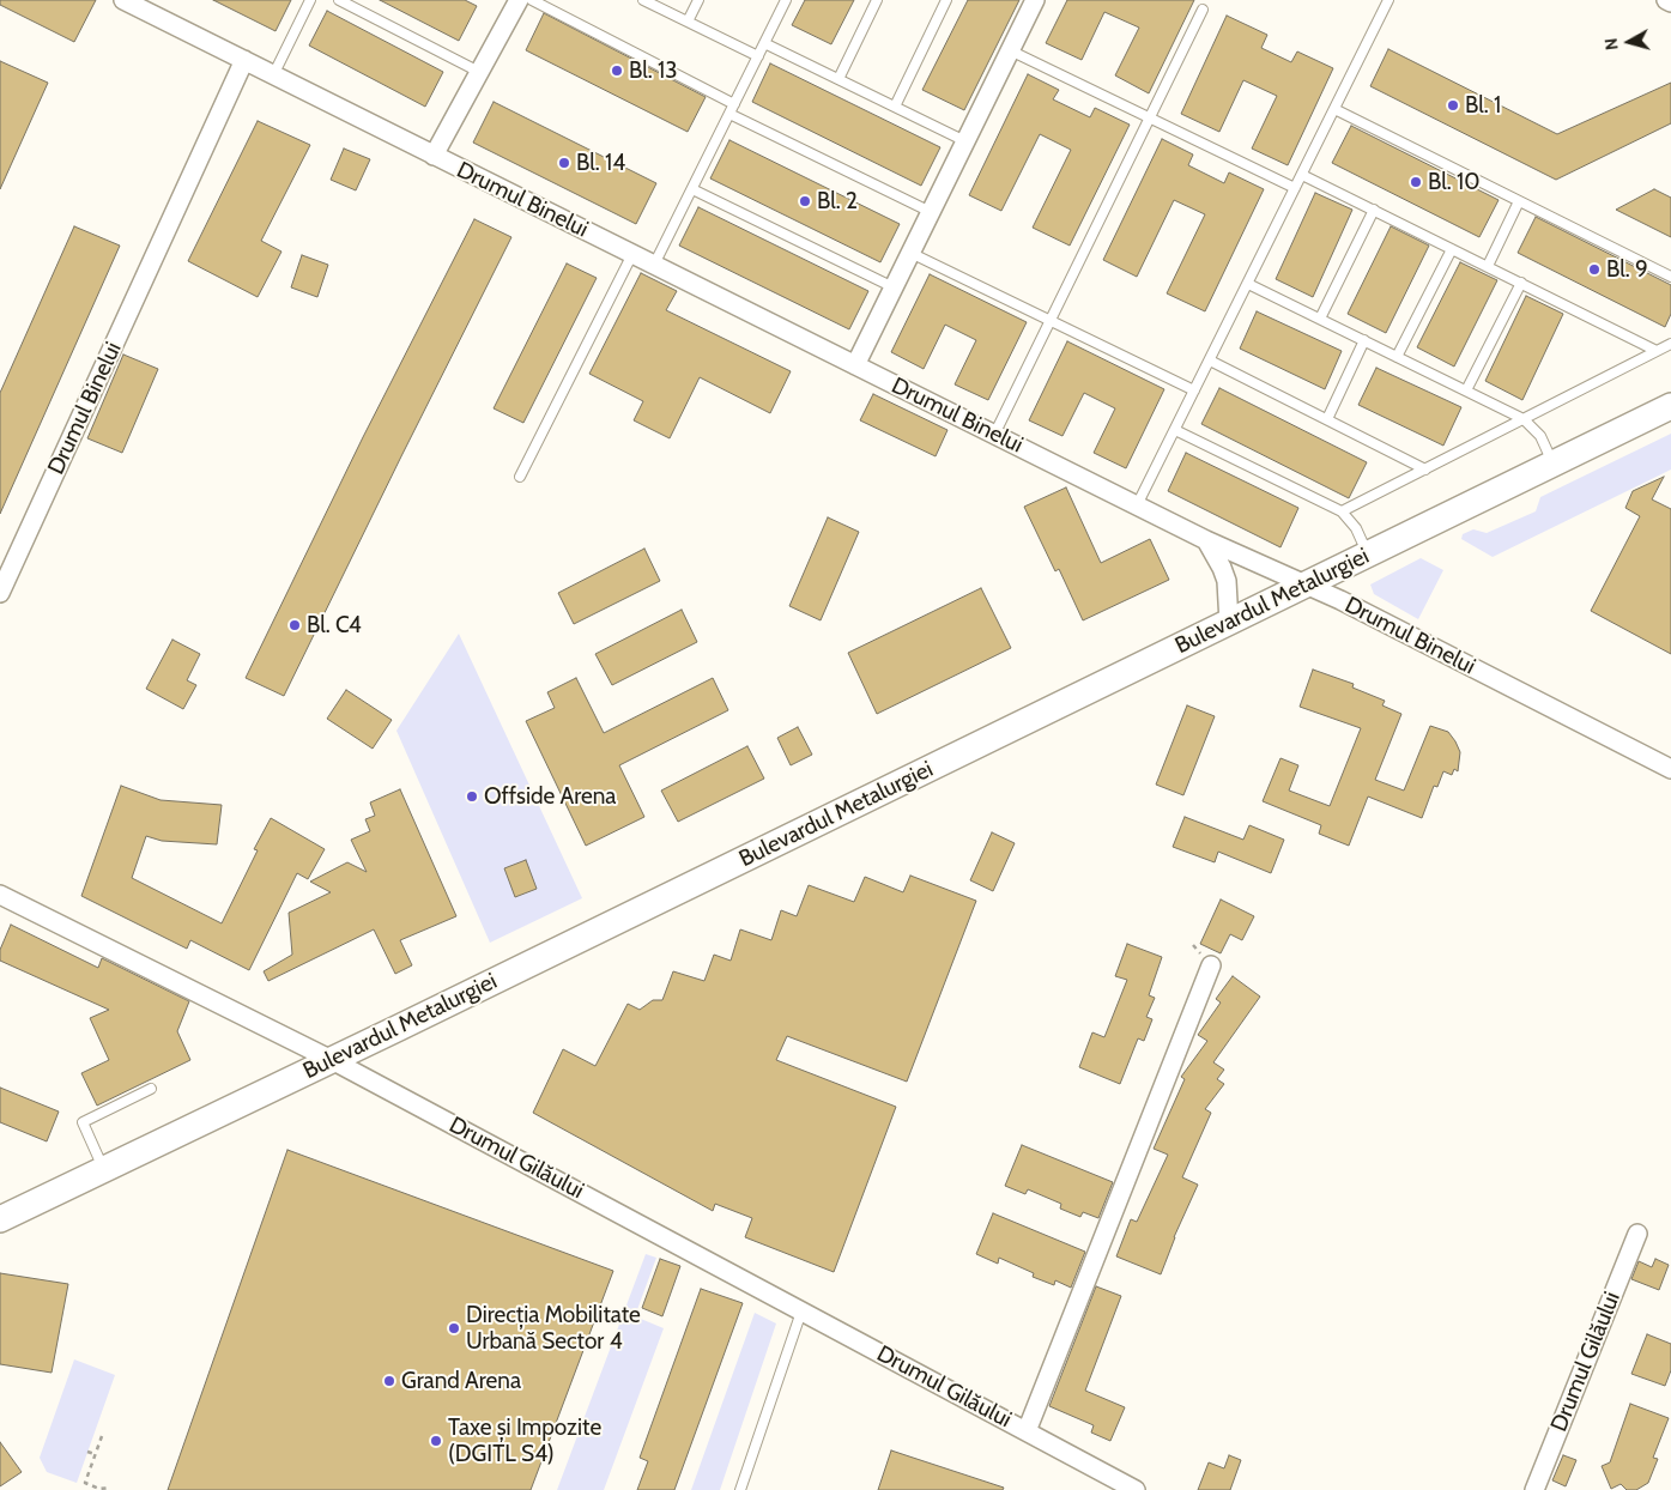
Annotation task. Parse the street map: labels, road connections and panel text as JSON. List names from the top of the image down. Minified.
{"streets":{"main road":["Bulevardul Metalurgiei"],"street":["Drumul Binelui","Drumul Gilăului"]},"crossings":[["Drumul Binelui","Bulevardul Metalurgiei"],["Bulevardul Metalurgiei","Drumul Gilăului"]],"places":["Bl. 13","Bl. 1","Bl. 14","Bl. 10","Bl. 2","Bl. 9","Bl. C4","Offside Arena","Direcția Mobilitate Urbană Sector 4","Grand Arena","Taxe și Impozite (DGITL S4)"],"north":"left"}
